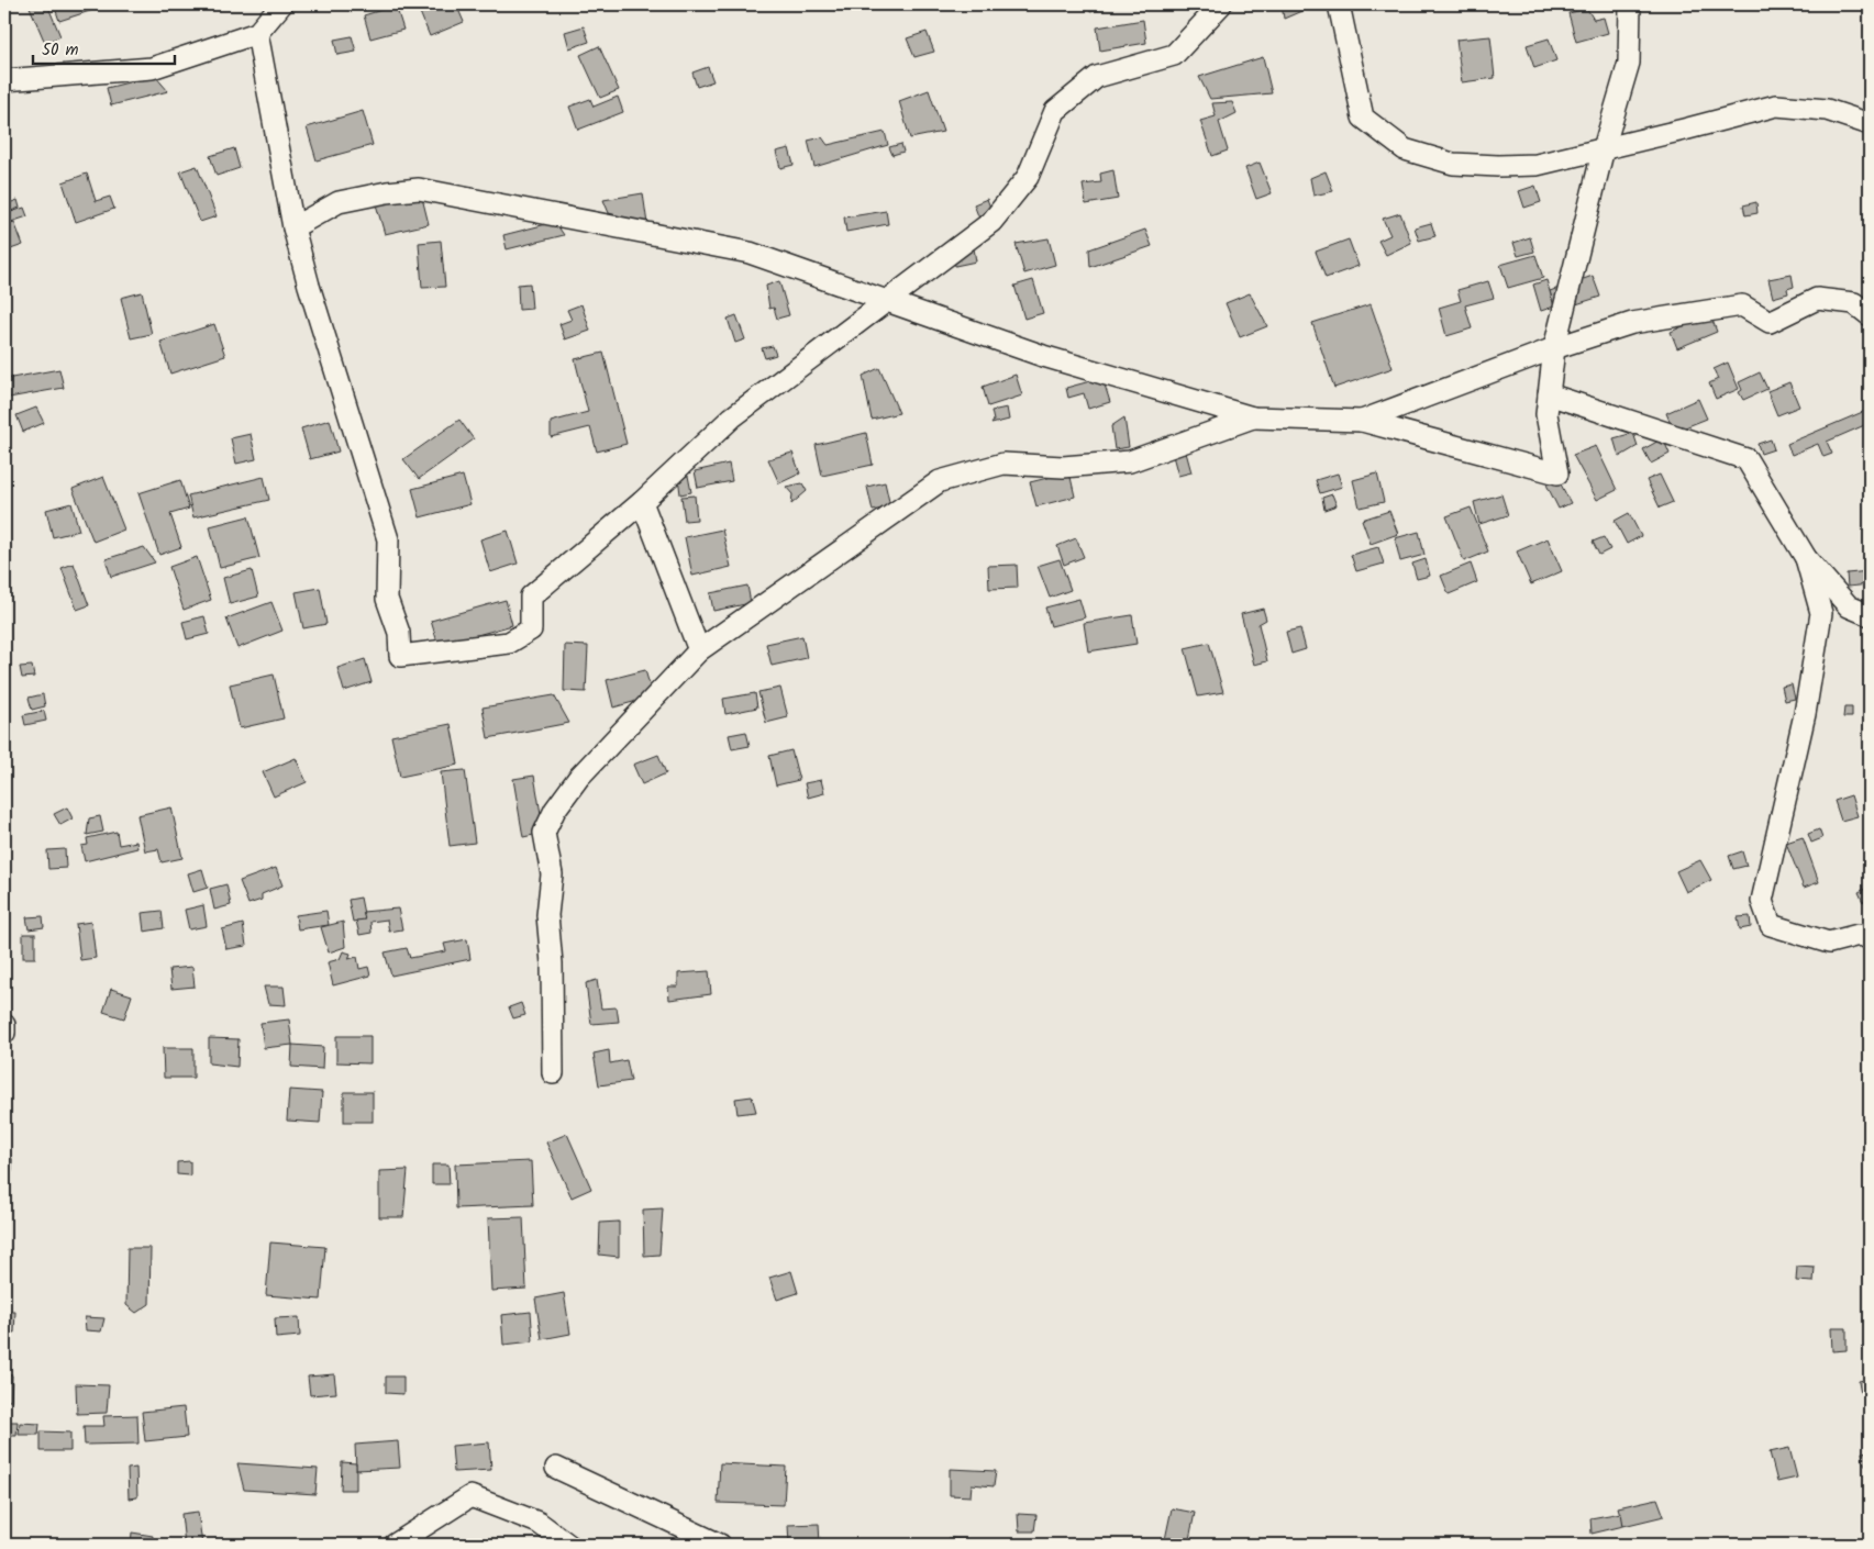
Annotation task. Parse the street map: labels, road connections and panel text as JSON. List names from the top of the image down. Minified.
{"scale_bar":"50 m"}
